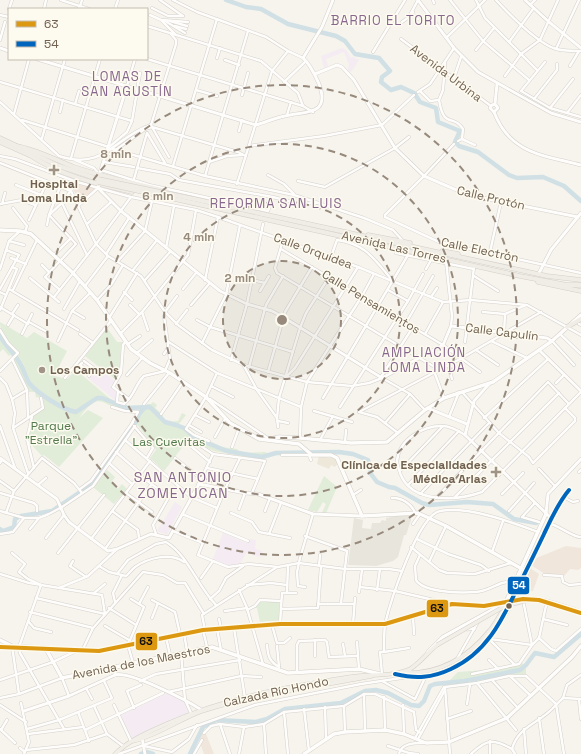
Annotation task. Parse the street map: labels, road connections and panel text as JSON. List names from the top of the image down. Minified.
{"streets":{"highway":["Avenida Las Torres"],"main road":["Avenida de los Maestros","Calzada Río Hondo"],"street":["Avenida Urbina","Calle Protón","Calle Electrón","Calle Orquídea","Calle Pensamientos","Calle Capulín"]},"crossings":[["Calle Protón","Calle Electrón"],["Avenida de los Maestros","Calzada Río Hondo"]],"districts":["BARRIO EL TORITO","LOMAS DE SAN AGUSTÍN","REFORMA SAN LUIS","AMPLIACIÓN LOMA LINDA","SAN ANTONIO ZOMEYUCAN"],"parks":["Parque \"Estrella\"","Las Cuevitas"],"places":{"health":["Hospital Loma Linda","Clínica de Especialidades Médica Arias"],"other":["Los Campos"]},"lines":["transit line 54","transit line 63"],"legend":["63","54"],"rings":["8 min","6 min","4 min","2 min"]}
